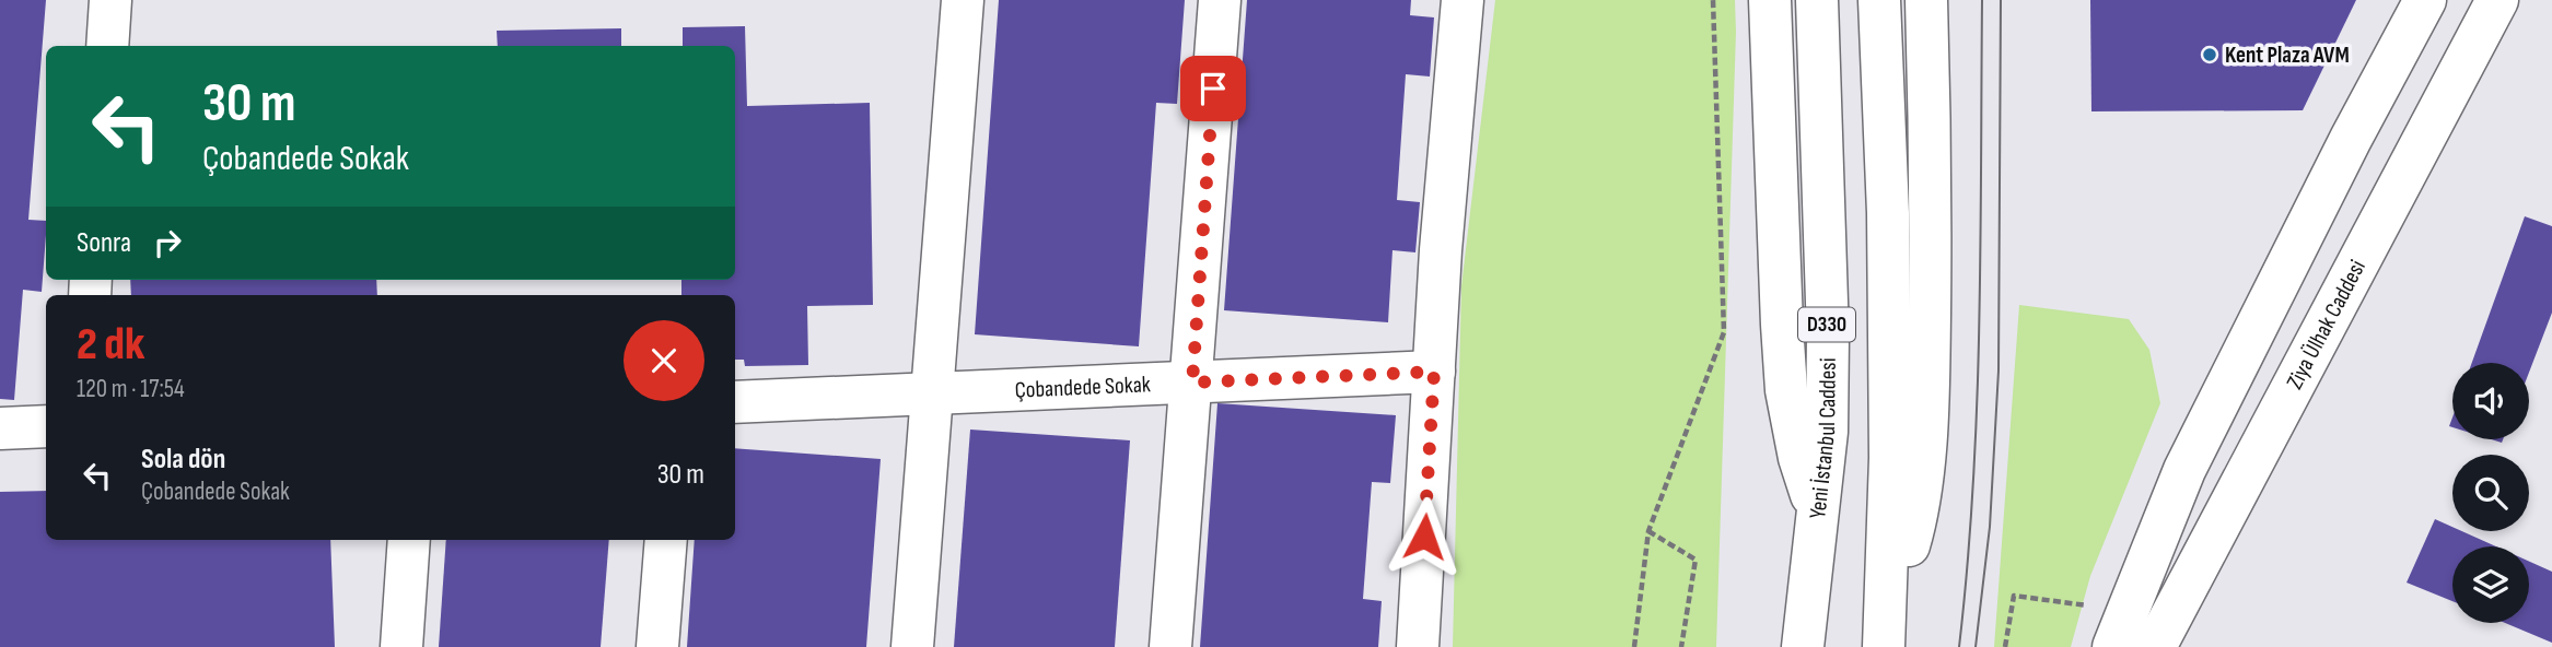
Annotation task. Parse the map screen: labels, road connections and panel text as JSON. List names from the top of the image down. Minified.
{"streets":{"main road":["Ziya Ülhak Caddesi","D330","Çobandede Sokak","Yeni İstanbul Caddesi"]},"places":["Kent Plaza AVM"],"page":{"turn":["30 m","Çobandede Sokak"],"then":"Sonra","heading":["2 dk","120 m · 17:54"],"list":[{"name":"Sola dön","note":"Çobandede Sokak","value":"30 m"}]}}
